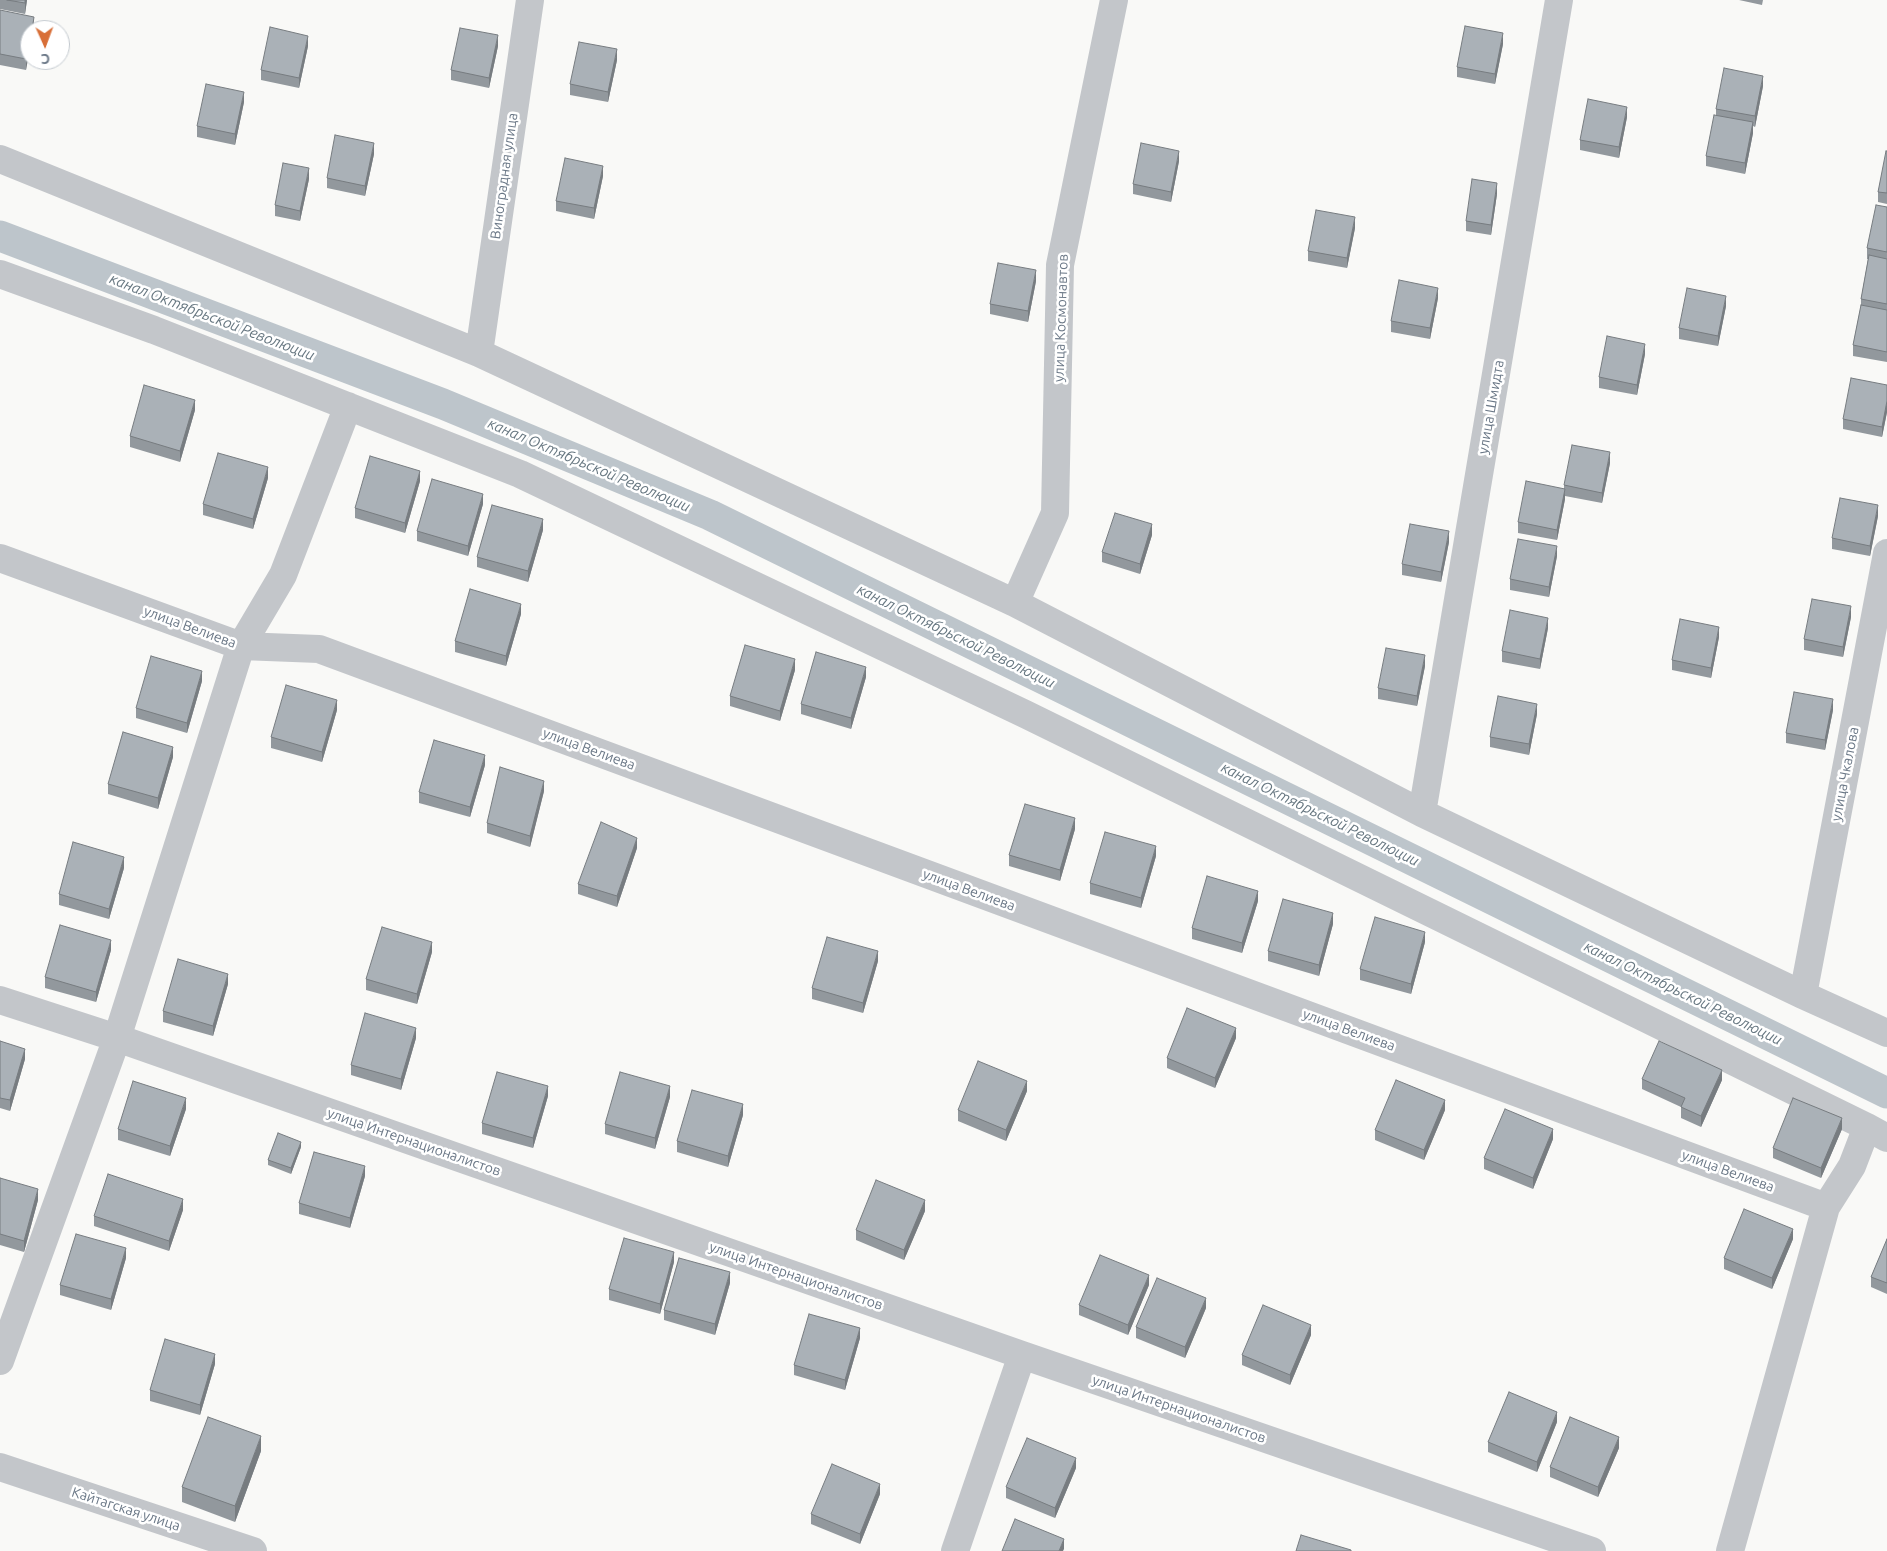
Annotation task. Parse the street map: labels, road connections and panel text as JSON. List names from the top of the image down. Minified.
{"streets":{"street":["Виноградная улица","улица Космонавтов","улица Шмидта","улица Велиева","улица Чкалова","улица Интернационалистов","Кайтагская улица"]},"water":["канал Октябрьской Революции"],"north":"bottom"}
